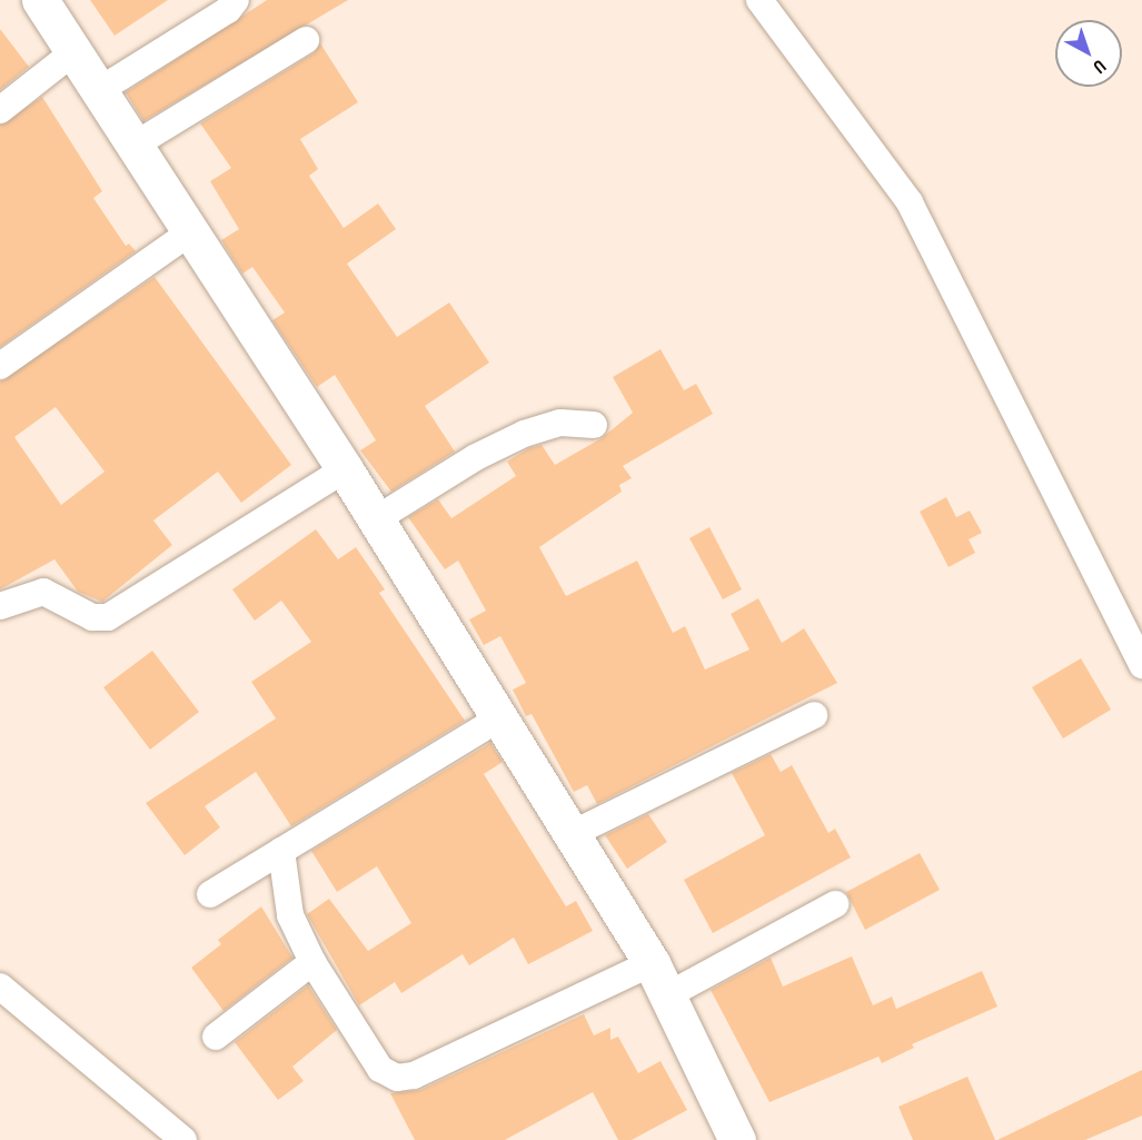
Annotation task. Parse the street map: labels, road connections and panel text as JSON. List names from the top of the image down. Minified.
{"north":"bottom right"}
